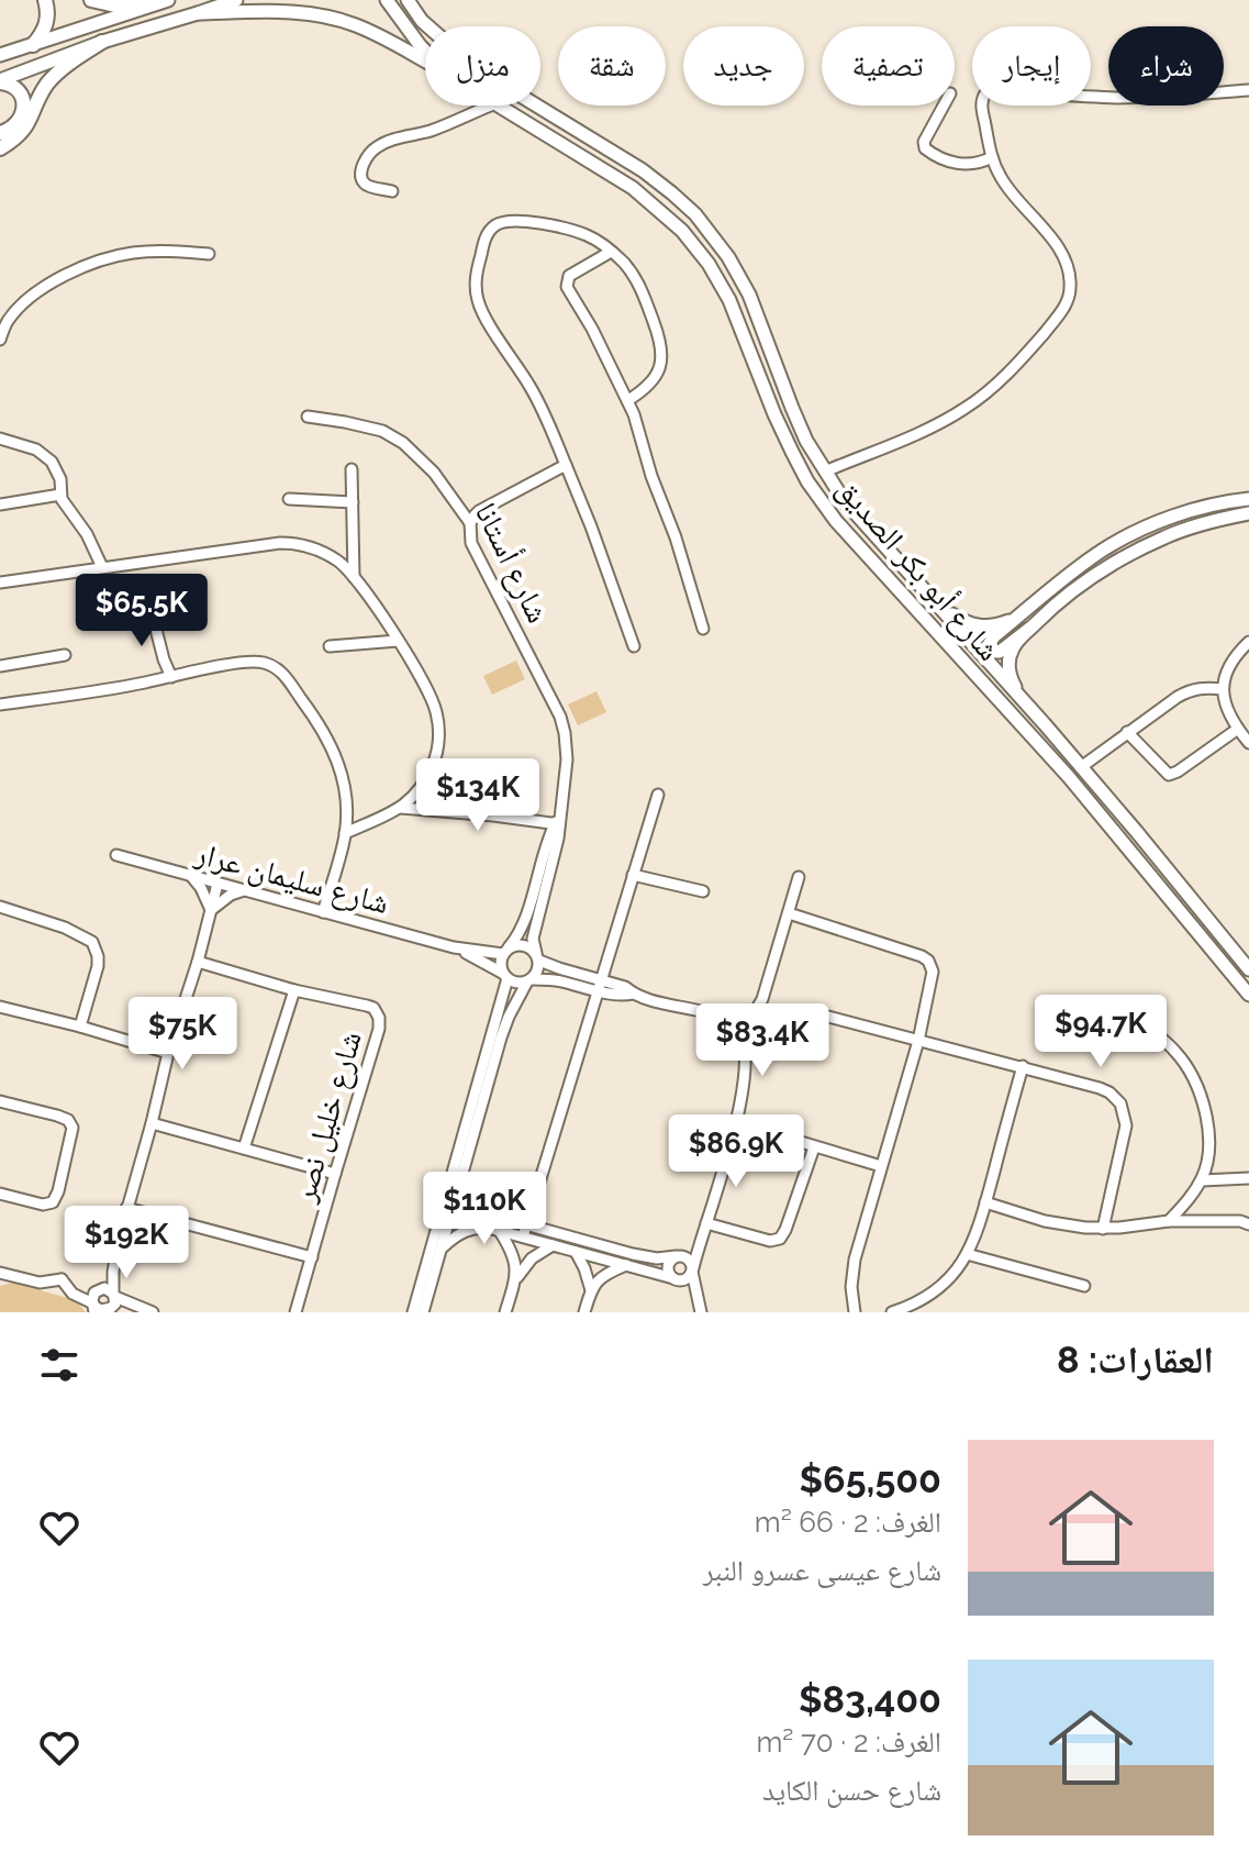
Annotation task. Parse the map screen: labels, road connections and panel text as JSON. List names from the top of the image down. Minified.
{"streets":{"main road":["شارع أبو بكر الصديق"],"street":["شارع أستانا","شارع سليمان عرار","شارع خليل نصر"]},"crossings":[["شارع أستانا","شارع سليمان عرار"]],"page":{"chip":["شراء","إيجار","تصفية","جديد","شقة","منزل"],"price":["$65.5K","$134K","$94.7K","$75K","$83.4K","$86.9K","$110K","$192K"],"heading":"العقارات: 8","list":[{"name":"$65,500","note":"الغرف: 2 · 66 m² · شارع عيسى عسرو النبر"},{"name":"$83,400","note":"الغرف: 2 · 70 m² · شارع حسن الكايد"}]}}
